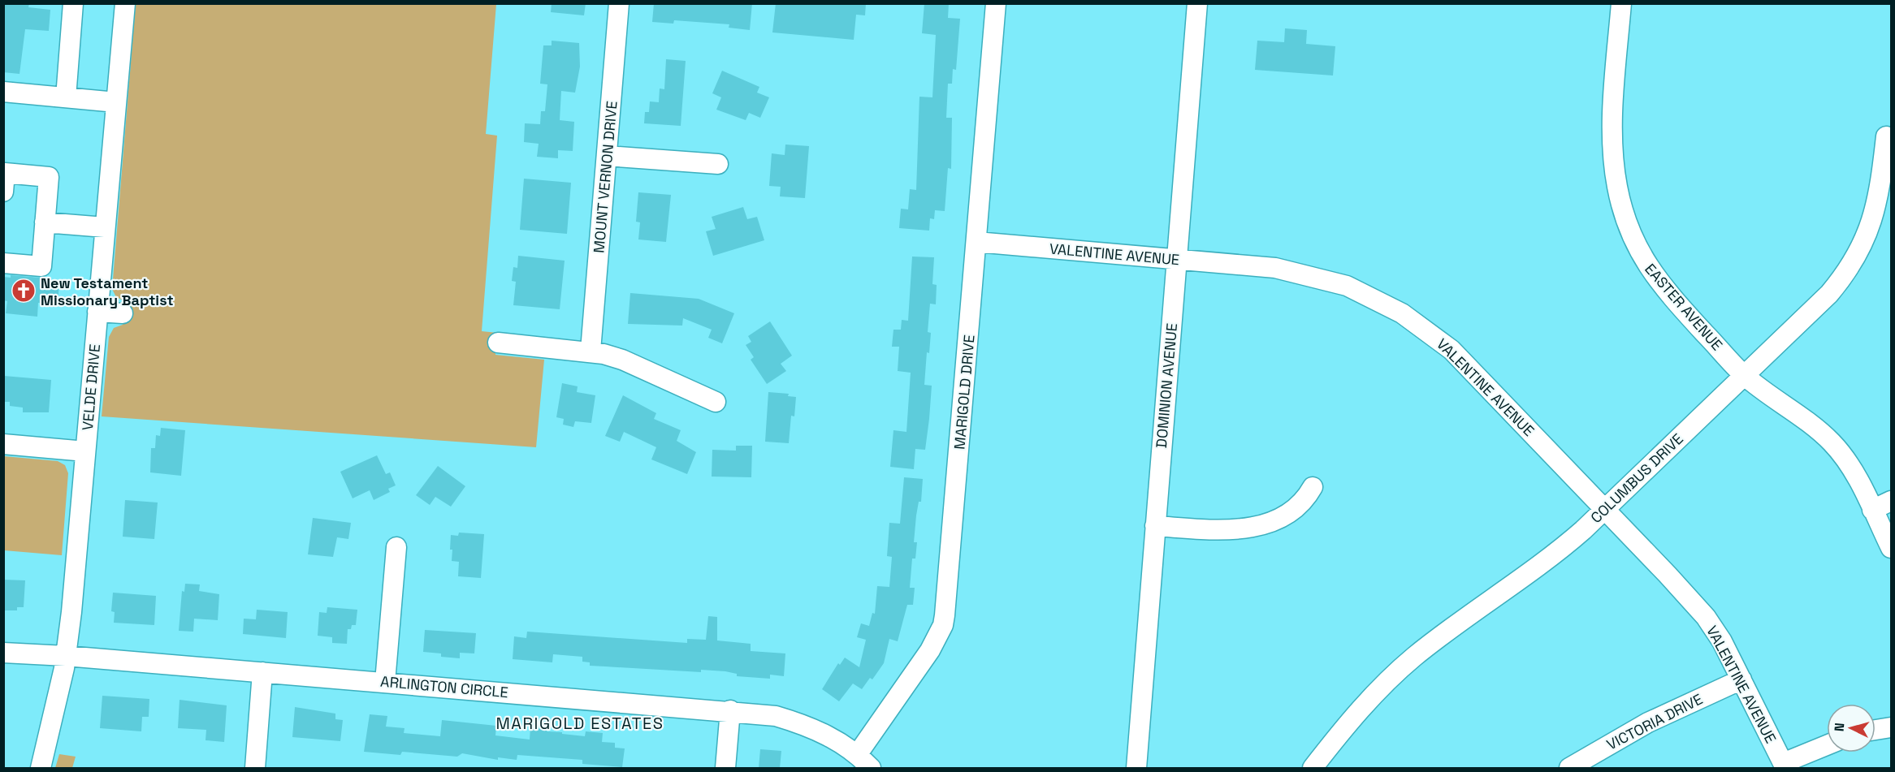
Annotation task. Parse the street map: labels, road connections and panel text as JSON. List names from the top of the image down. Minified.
{"streets":{"street":["MOUNT VERNON DRIVE","VALENTINE AVENUE","EASTER AVENUE","DOMINION AVENUE","VELDE DRIVE","MARIGOLD DRIVE","COLUMBUS DRIVE","ARLINGTON CIRCLE","VICTORIA DRIVE"]},"crossings":[["VALENTINE AVENUE","DOMINION AVENUE"],["VALENTINE AVENUE","MARIGOLD DRIVE"],["VALENTINE AVENUE","COLUMBUS DRIVE"],["VALENTINE AVENUE","VICTORIA DRIVE"],["EASTER AVENUE","COLUMBUS DRIVE"],["VELDE DRIVE","ARLINGTON CIRCLE"],["MARIGOLD DRIVE","ARLINGTON CIRCLE"]],"districts":["MARIGOLD ESTATES"],"places":{"church":["New Testament Missionary Baptist"]},"north":"left"}
